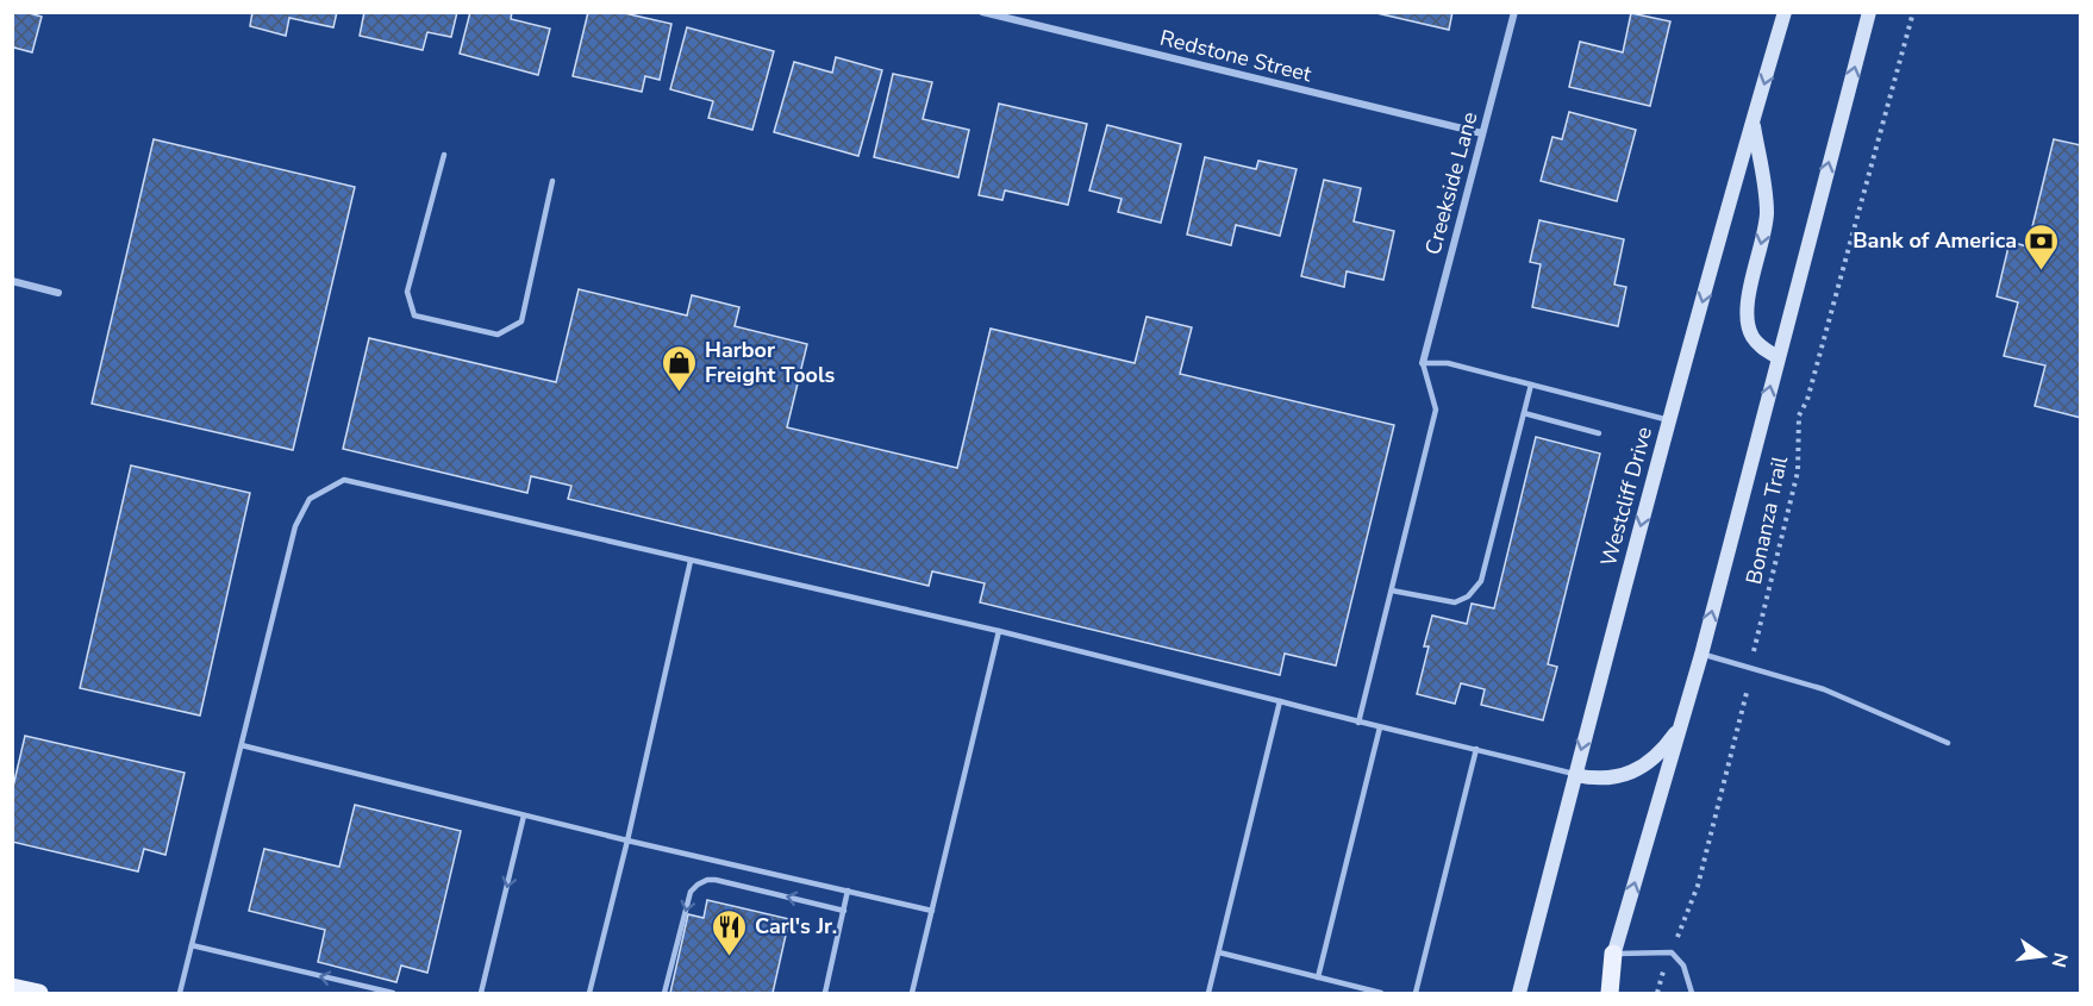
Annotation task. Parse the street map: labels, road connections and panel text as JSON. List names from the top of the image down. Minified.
{"streets":{"main road":["Westcliff Drive"],"street":["Redstone Street","Creekside Lane"],"path":["Bonanza Trail"]},"crossings":[["Redstone Street","Creekside Lane"]],"places":{"bank":["Bank of America"],"shop":["Harbor Freight Tools"],"restaurant":["Carl's Jr."]},"north":"right"}
